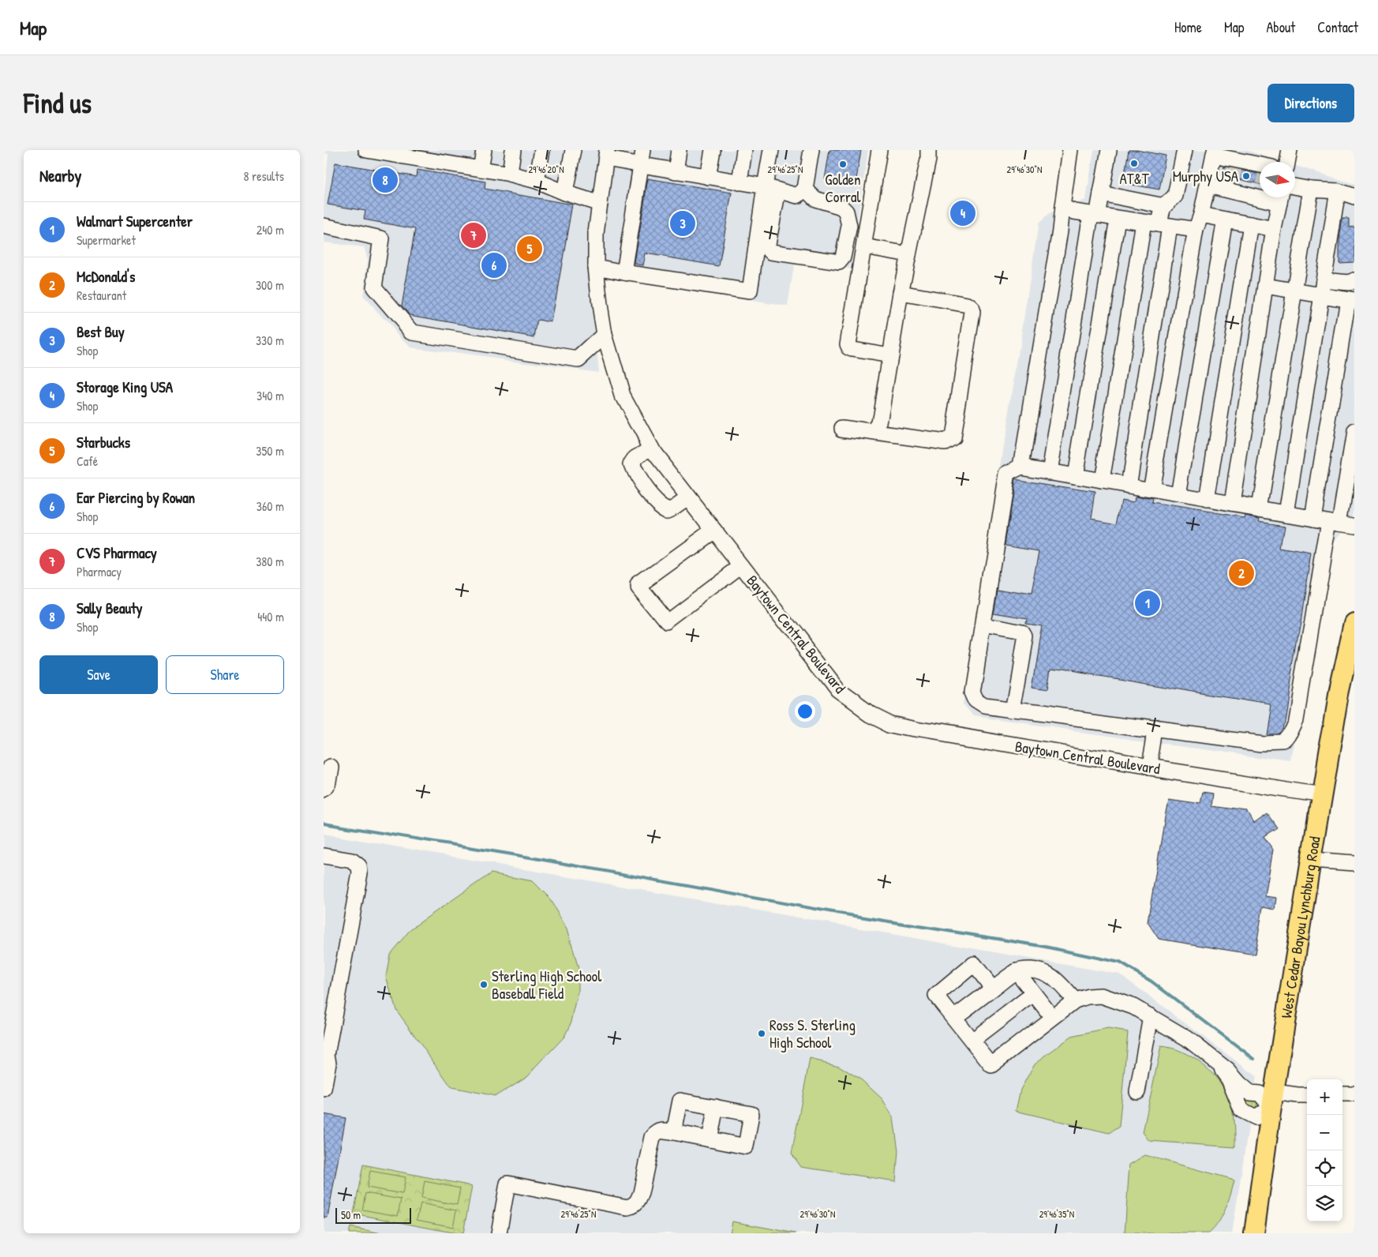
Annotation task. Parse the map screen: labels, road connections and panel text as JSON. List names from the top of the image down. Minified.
{"streets":{"main road":["West Cedar Bayou Lynchburg Road"],"street":["Baytown Central Boulevard"]},"crossings":[["Baytown Central Boulevard","West Cedar Bayou Lynchburg Road"]],"places":["AT&T","Golden Corral","Murphy USA","Sterling High School Baseball Field","Ross S. Sterling High School"],"scale_bar":"50 m","north":"right","page":{"header":"Map","nav":["Home","Map","About","Contact"],"buttons":["Directions",["Save","Share"]],"title":"Find us","heading":["Nearby","8 results"],"pins":["8","4","3","7","5","6","2","1"],"list":[{"mark":"1","name":"Walmart Supercenter","note":"Supermarket","value":"240 m"},{"mark":"2","name":"McDonald's","note":"Restaurant","value":"300 m"},{"mark":"3","name":"Best Buy","note":"Shop","value":"330 m"},{"mark":"4","name":"Storage King USA","note":"Shop","value":"340 m"},{"mark":"5","name":"Starbucks","note":"Café","value":"350 m"},{"mark":"6","name":"Ear Piercing by Rowan","note":"Shop","value":"360 m"},{"mark":"7","name":"CVS Pharmacy","note":"Pharmacy","value":"380 m"},{"mark":"8","name":"Sally Beauty","note":"Shop","value":"440 m"}],"map_buttons":["+","−"],"scale":"50 m"},"coordinates":["29°46'20\"N","29°46'25\"N","29°46'30\"N","29°46'35\"N"]}
